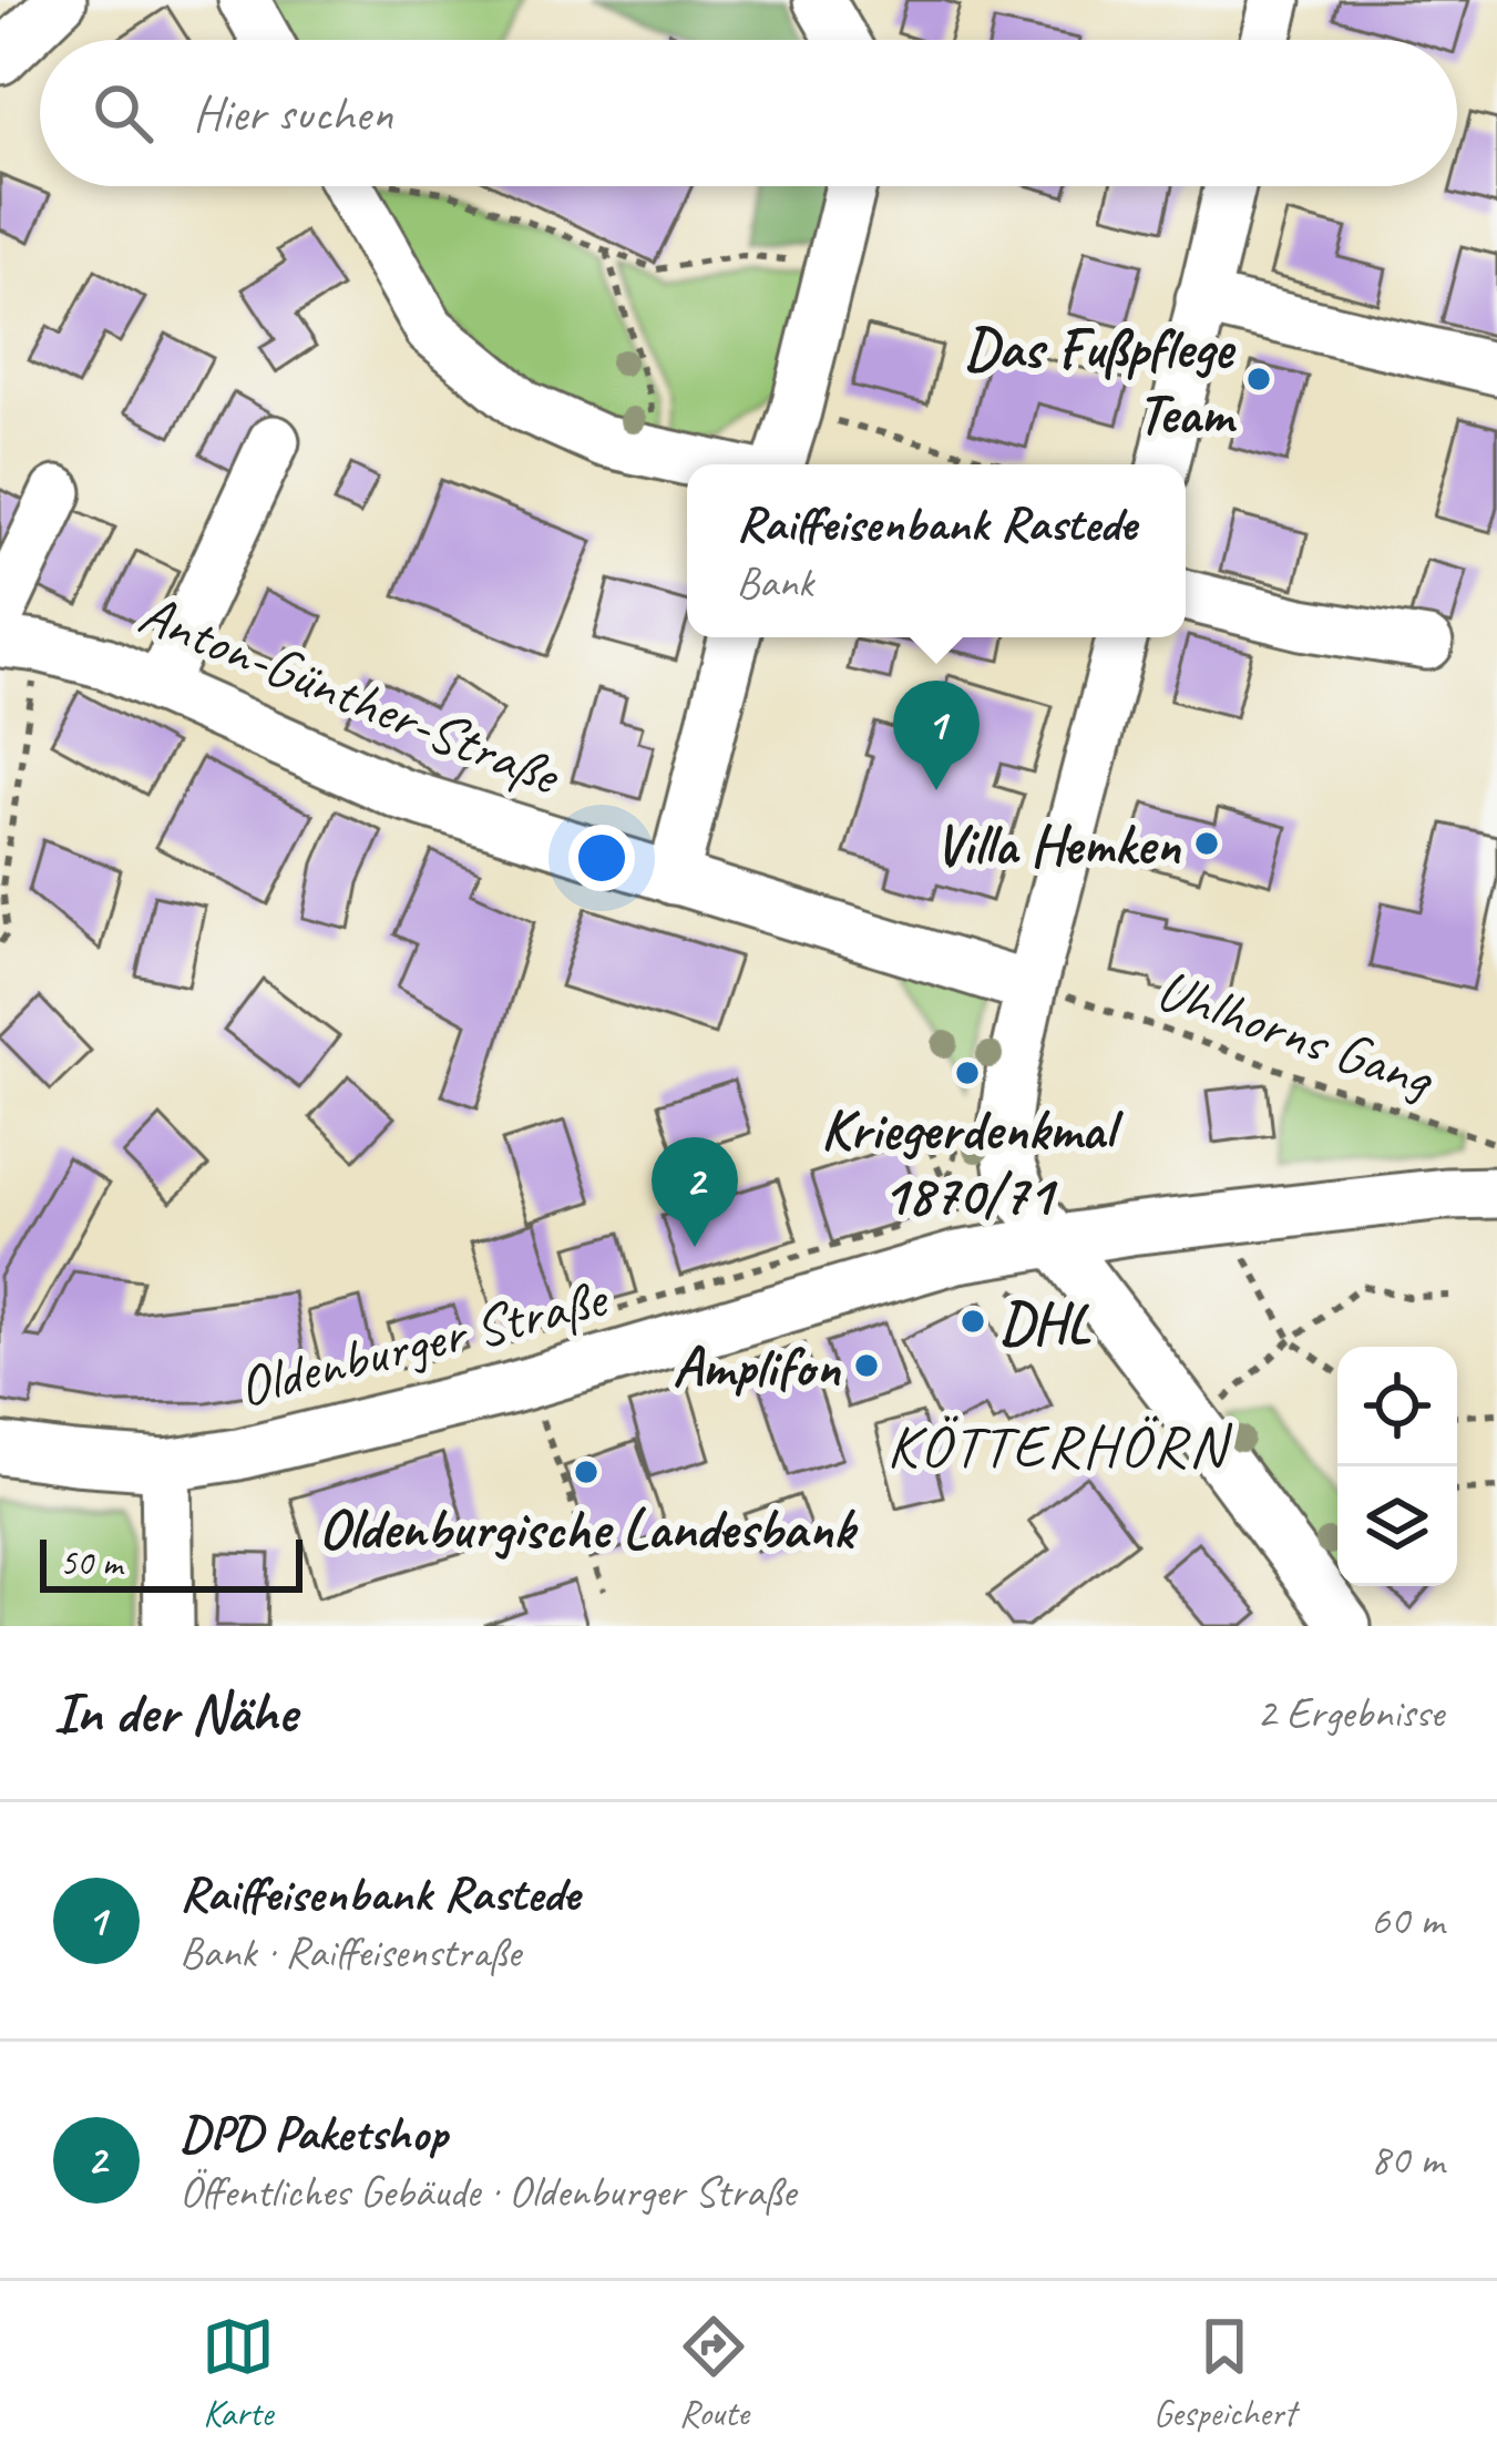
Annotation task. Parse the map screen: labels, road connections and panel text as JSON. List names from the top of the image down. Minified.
{"streets":{"street":["Anton-Günther-Straße","Oldenburger Straße"],"path":["Uhlhorns Gang"]},"crossings":[["Anton-Günther-Straße","Uhlhorns Gang"]],"districts":["KÖTTERHÖRN"],"places":["Das Fußpflege Team","Villa Hemken","Kriegerdenkmal 1870/71","DHL","Amplifon","Oldenburgische Landesbank"],"scale_bar":"50 m","page":{"search":"Hier suchen","popup":["Raiffeisenbank Rastede","Bank"],"pins":["1","2"],"scale":"50 m","heading":["In der Nähe","2 Ergebnisse"],"list":[{"mark":"1","name":"Raiffeisenbank Rastede","note":"Bank · Raiffeisenstraße","value":"60 m"},{"mark":"2","name":"DPD Paketshop","note":"Öffentliches Gebäude · Oldenburger Straße","value":"80 m"}],"nav":["Karte","Route","Gespeichert"]}}
